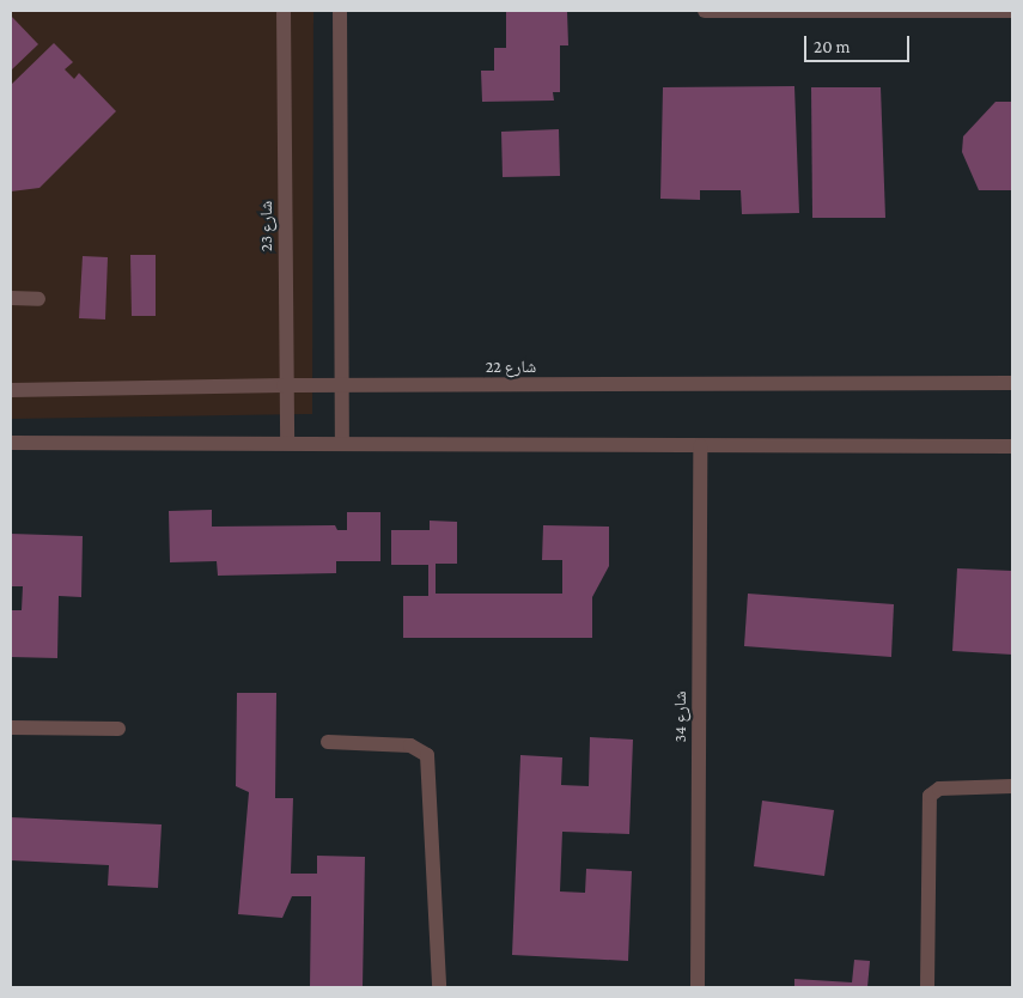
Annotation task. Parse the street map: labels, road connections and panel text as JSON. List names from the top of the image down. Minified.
{"streets":{"street":["شارع 23","شارع 22","شارع 34"]},"crossings":[["شارع 23","شارع 22"]],"scale_bar":"20 m"}
